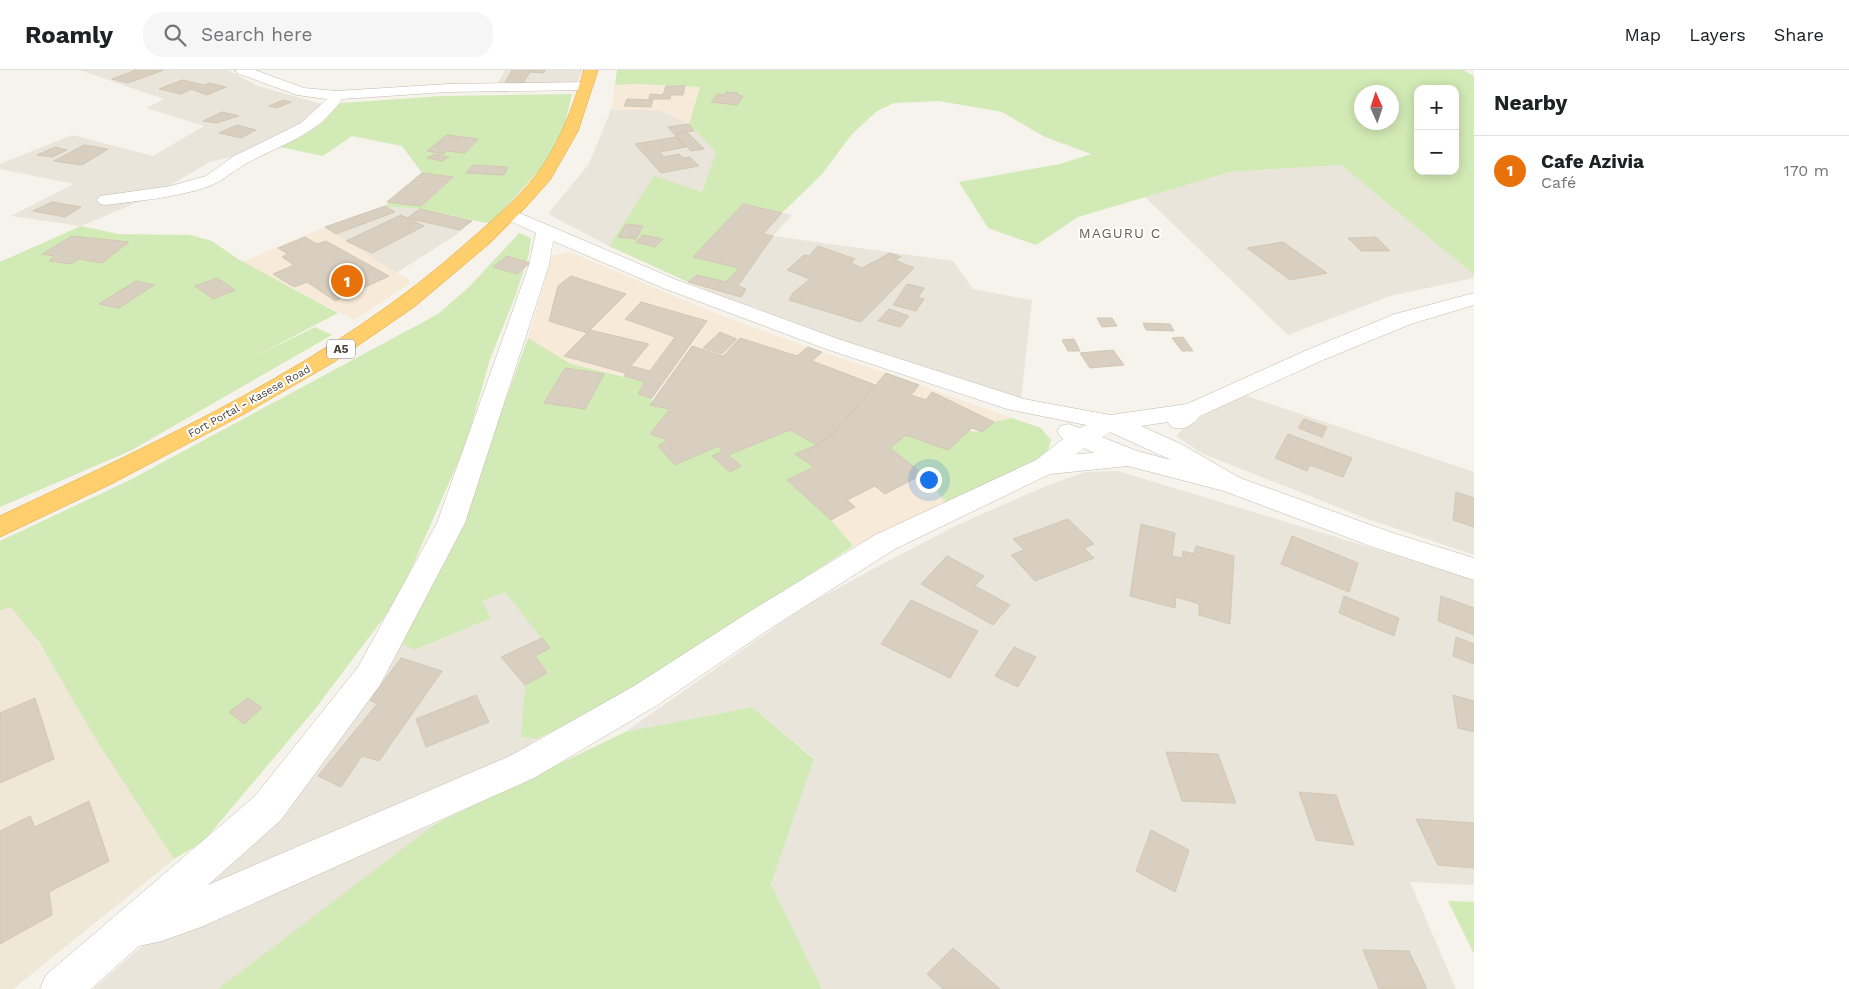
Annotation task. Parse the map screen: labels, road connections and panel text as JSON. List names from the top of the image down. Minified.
{"streets":{"highway":["A5","Fort Portal - Kasese Road"]},"districts":["MAGURU C"],"north":"top","page":{"header":"Roamly","search":"Search here","nav":["Map","Layers","Share"],"heading":"Nearby","map_buttons":["+","−"],"list":[{"mark":"1","name":"Cafe Azivia","note":"Café","value":"170 m"}],"pins":"1"}}
